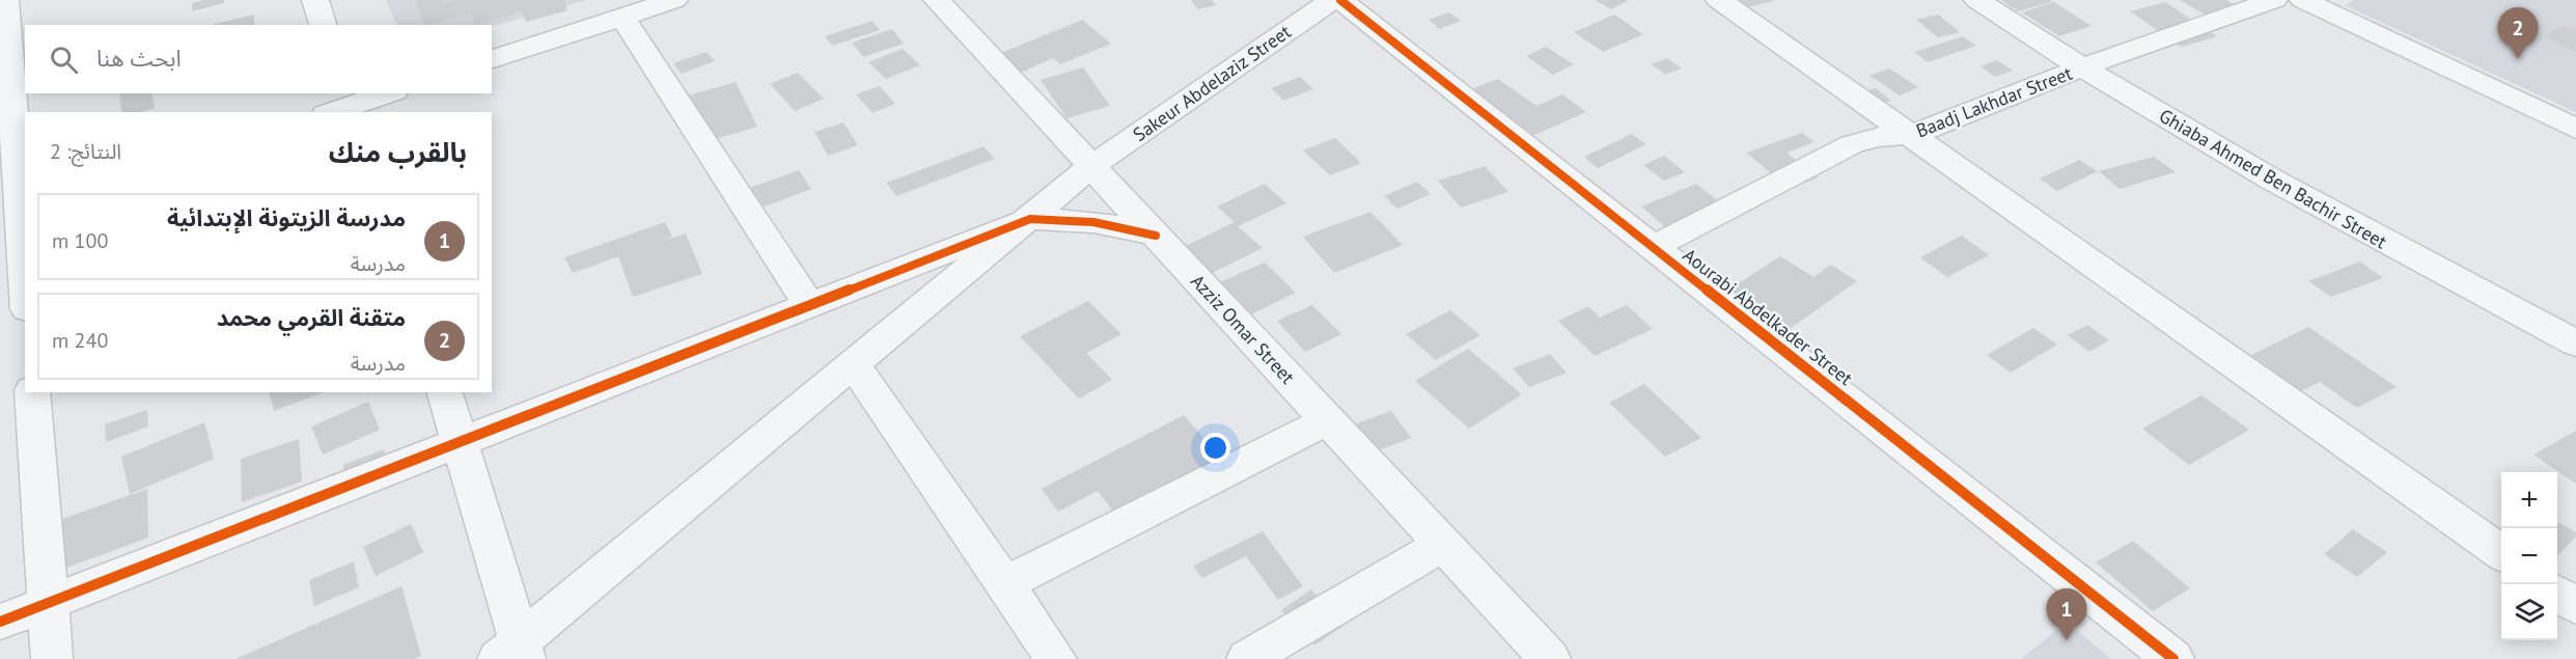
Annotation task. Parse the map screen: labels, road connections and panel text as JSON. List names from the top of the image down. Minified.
{"streets":{"street":["Sakeur Abdelaziz Street","Baadj Lakhdar Street","Ghiaba Ahmed Ben Bachir Street","Aourabi Abdelkader Street","Azziz Omar Street"]},"crossings":[["Sakeur Abdelaziz Street","Azziz Omar Street"],["Baadj Lakhdar Street","Ghiaba Ahmed Ben Bachir Street"],["Baadj Lakhdar Street","Aourabi Abdelkader Street"]],"page":{"pins":["2","1"],"search":"ابحث هنا","heading":["بالقرب منك","النتائج: 2"],"list":[{"mark":"1","name":"مدرسة الزيتونة الإبتدائية","note":"مدرسة","value":"100 m"},{"mark":"2","name":"متقنة القرمي محمد","note":"مدرسة","value":"240 m"}],"map_buttons":["+","−"]}}
